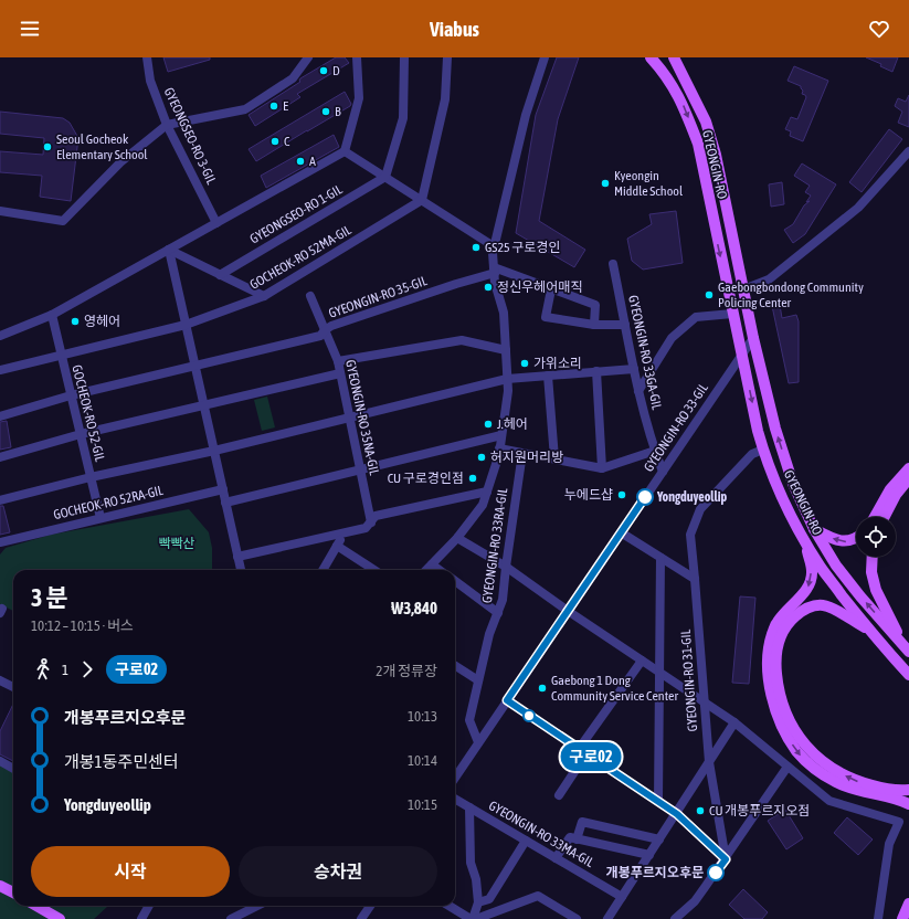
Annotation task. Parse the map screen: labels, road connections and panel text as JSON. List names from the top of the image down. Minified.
{"streets":{"main road":["GYEONGIN-RO"],"street":["GYEONGSEO-RO 3-GIL","GYEONGSEO-RO 1-GIL","GOCHEOK-RO 52MA-GIL","GYEONGIN-RO 35-GIL","GYEONGIN-RO 33GA-GIL","GOCHEOK-RO 52-GIL","GYEONGIN-RO 35NA-GIL","GYEONGIN-RO 33-GIL","GOCHEOK-RO 52RA-GIL","GYEONGIN-RO 33RA-GIL","GYEONGIN-RO 31-GIL","GYEONGIN-RO 33MA-GIL"]},"crossings":[["GYEONGIN-RO","GYEONGIN-RO 33-GIL"],["GYEONGIN-RO","GYEONGIN-RO 31-GIL"],["GYEONGIN-RO 35-GIL","GYEONGIN-RO 35NA-GIL"],["GYEONGIN-RO 33GA-GIL","GYEONGIN-RO 33-GIL"],["GOCHEOK-RO 52-GIL","GOCHEOK-RO 52RA-GIL"],["GYEONGIN-RO 33-GIL","GYEONGIN-RO 33RA-GIL"]],"parks":["빡빡산"],"places":["D","E","B","C","Seoul Gocheok Elementary School","A","Kyeongin Middle School","GS25 구로경인","정신우헤어매직","Gaebongbondong Community Policing Center","영헤어","가위소리","J.헤어","허지원머리방","CU 구로경인점","누에드샵","Yongduyeollip","Gaebong 1 Dong Community Service Center","CU 개봉푸르지오점","개봉푸르지오후문"],"lines":["bus line 구로02"],"page":{"header":"Viabus","on_map":"구로02","heading":["3 분","10:12 – 10:15 · 버스","₩3,840"],"legs":["1","구로02","2개 정류장"],"list":[{"name":"개봉푸르지오후문","value":"10:13"},{"name":"개봉1동주민센터","value":"10:14"},{"name":"Yongduyeollip","value":"10:15"}],"buttons":["시작","승차권"]}}
